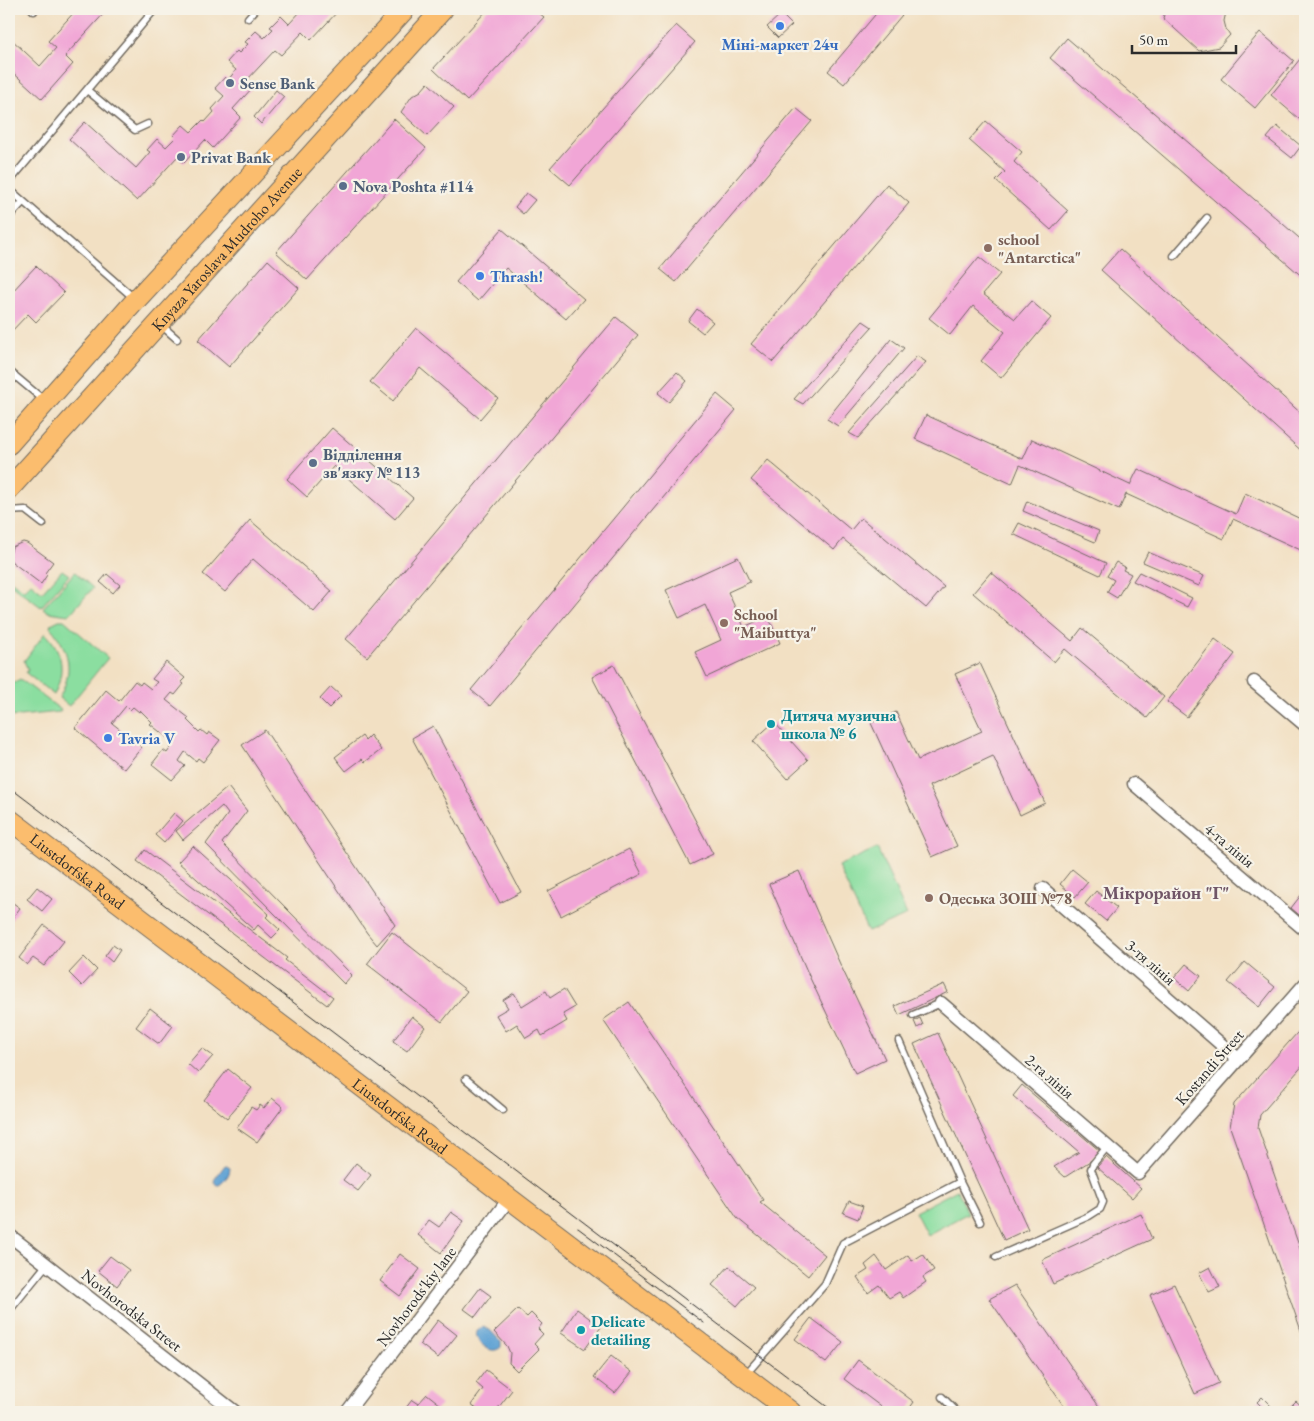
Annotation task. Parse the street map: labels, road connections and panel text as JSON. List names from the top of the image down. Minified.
{"streets":{"main road":["Knyaza Yaroslava Mudroho Avenue","Liustdorfska Road"],"street":["4-та лінія","3-тя лінія","Kostandi Street","2-га лінія","Novhorods'kiy lane","Novhorodska Street"]},"crossings":[["Liustdorfska Road","Novhorods'kiy lane"],["3-тя лінія","Kostandi Street"],["Kostandi Street","2-га лінія"]],"districts":["Мікрорайон \"Г\""],"places":["Міні-маркет 24ч","Sense Bank","Privat Bank","Nova Poshta #114","school \"Antarctica\"","Thrash!","Відділення зв'язку № 113","School \"Maibuttya\"","Дитяча музична школа № 6","Tavria V","Одеська ЗОШ №78","Delicate detailing"],"scale_bar":"50 m"}
